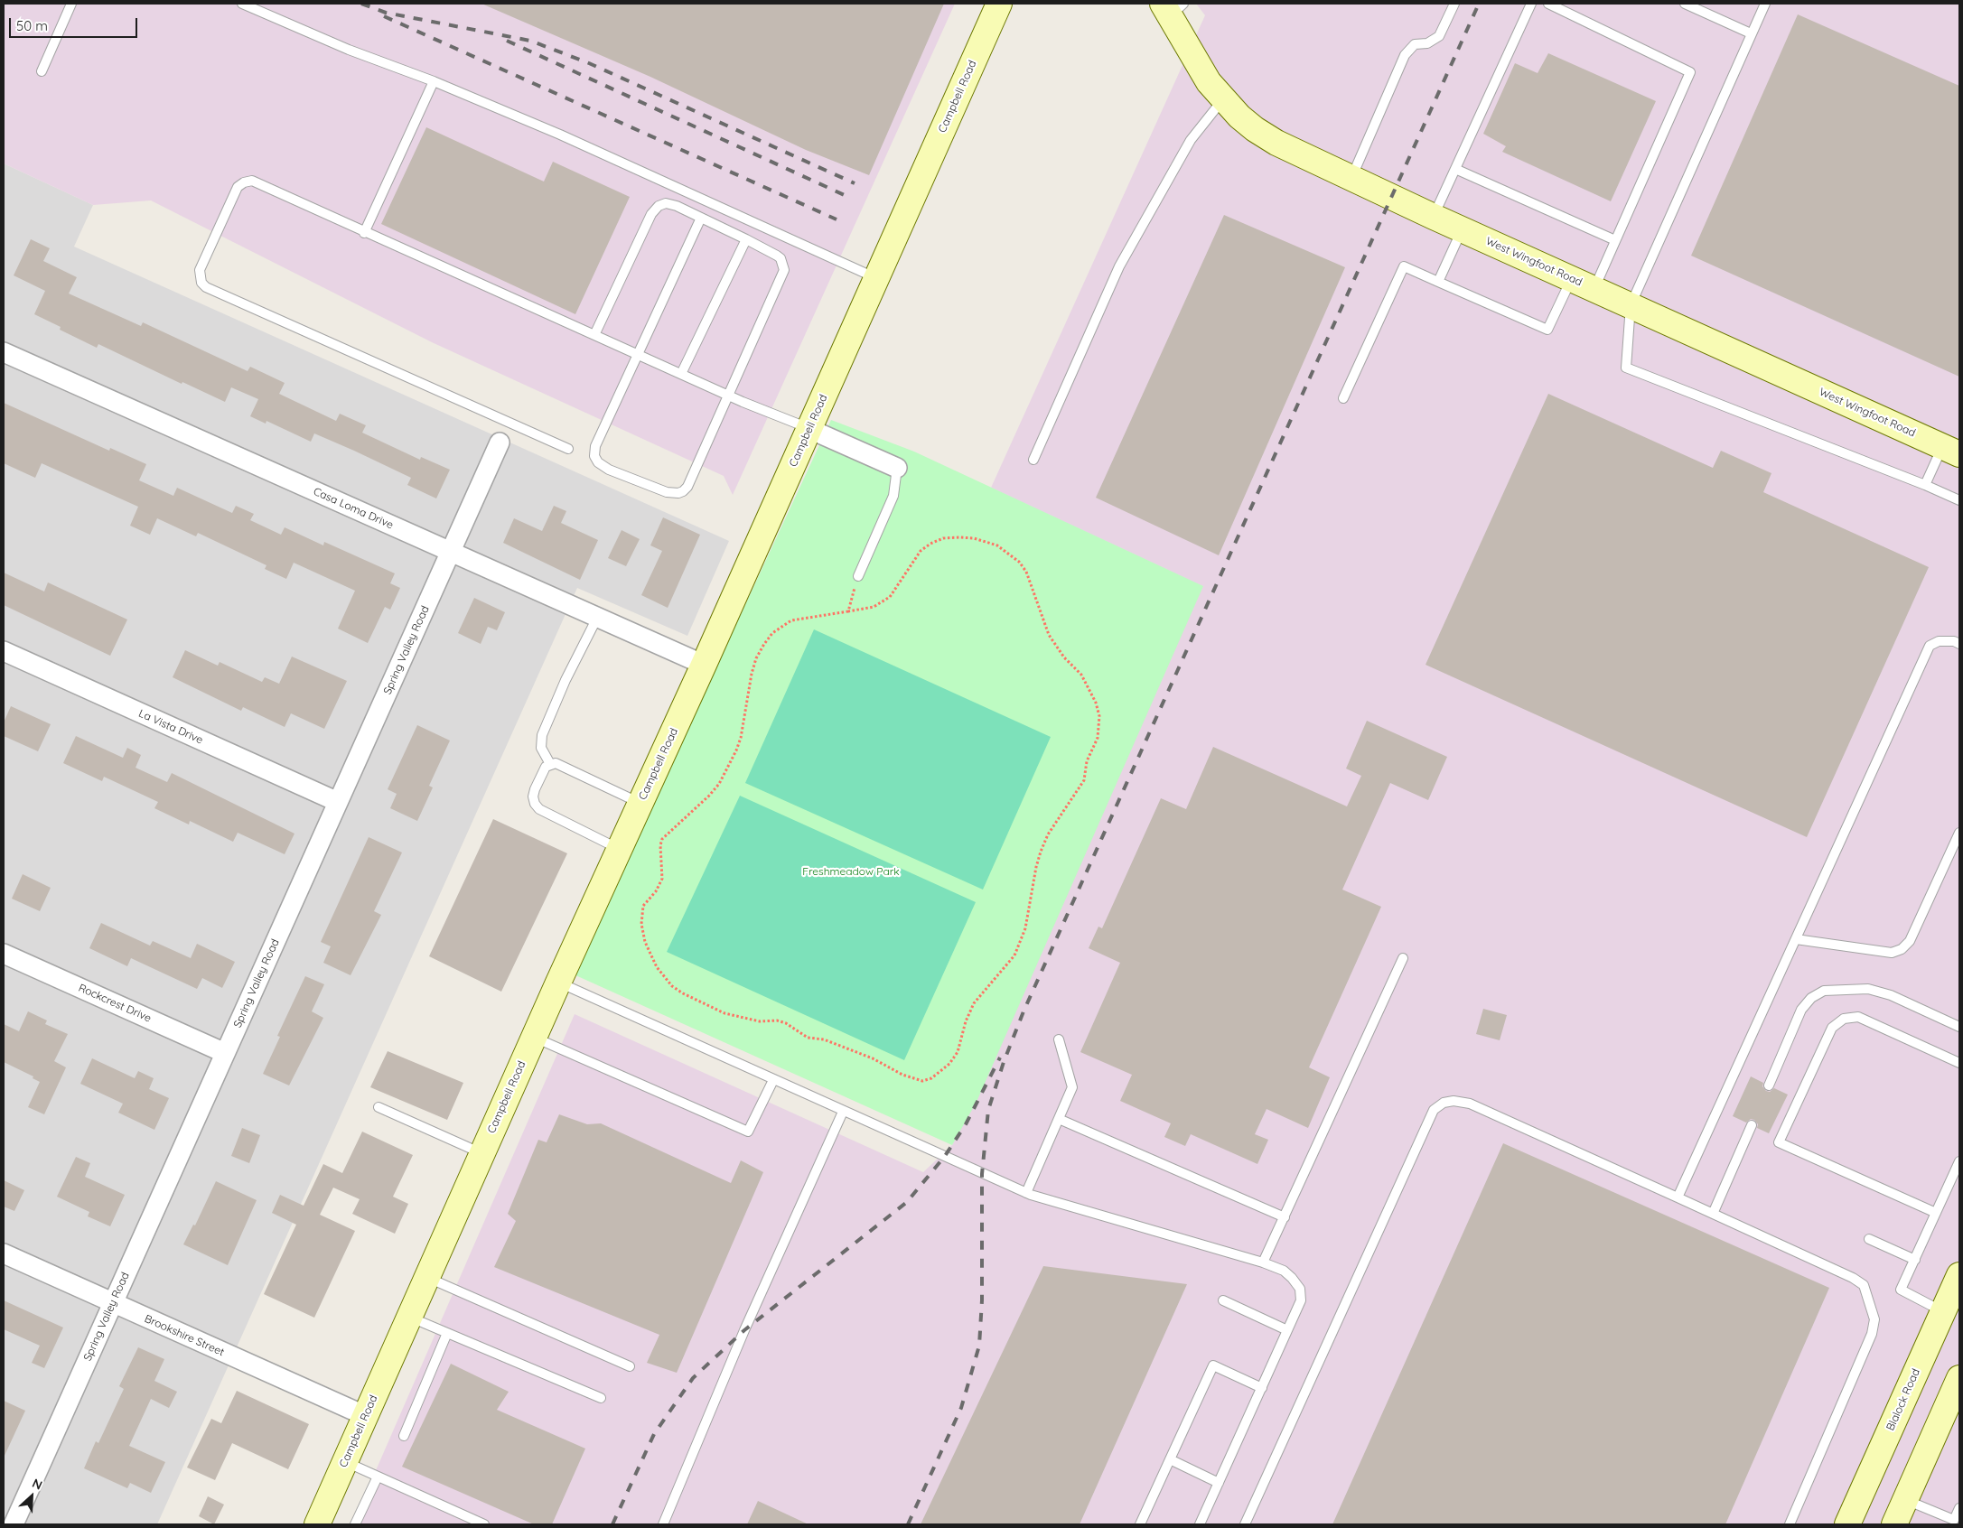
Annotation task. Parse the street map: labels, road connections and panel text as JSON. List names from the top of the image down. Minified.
{"streets":{"street":["Campbell Road","West Wingfoot Road","Casa Loma Drive","Spring Valley Road","La Vista Drive","Rockcrest Drive","Brookshire Street","Blalock Road"]},"crossings":[["Campbell Road","Casa Loma Drive"],["Campbell Road","Brookshire Street"],["Casa Loma Drive","Spring Valley Road"],["Spring Valley Road","La Vista Drive"],["Spring Valley Road","Rockcrest Drive"],["Spring Valley Road","Brookshire Street"]],"parks":["Freshmeadow Park"],"scale_bar":"50 m","north":"top right"}
